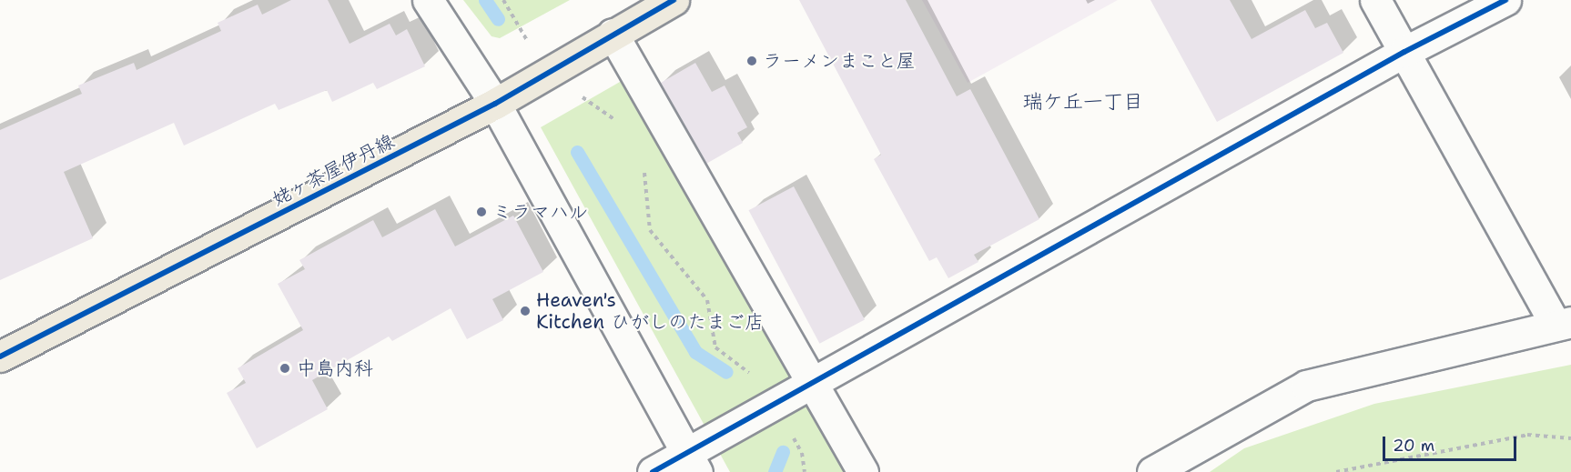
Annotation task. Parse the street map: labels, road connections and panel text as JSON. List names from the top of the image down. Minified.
{"streets":{"main road":["姥ヶ茶屋伊丹線"]},"districts":["瑞ケ丘一丁目"],"places":["ラーメンまこと屋","ミラマハル","Heaven's Kitchen ひがしのたまご店","中島内科"],"scale_bar":"20 m"}
